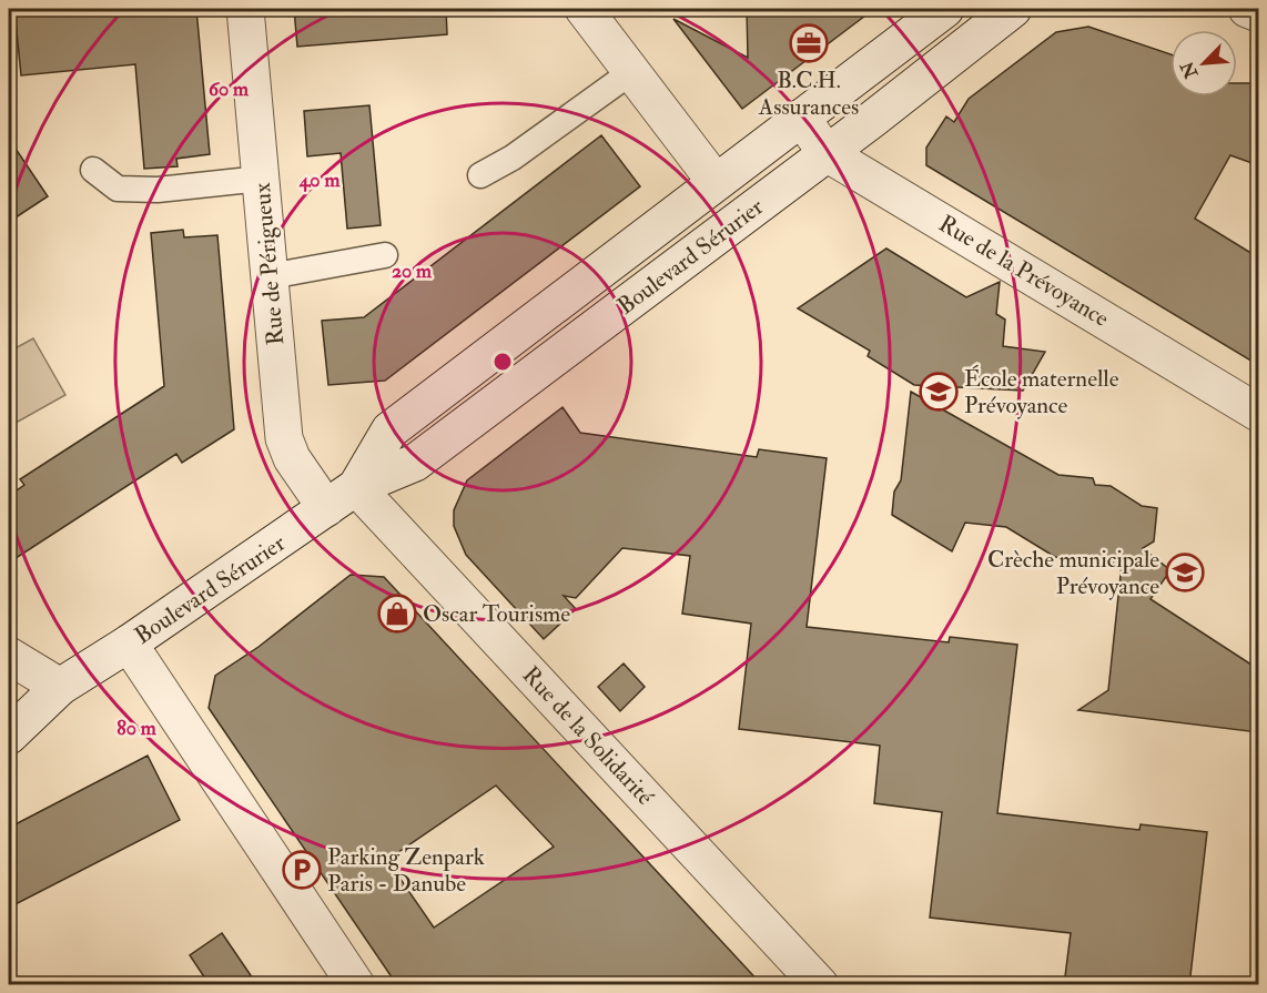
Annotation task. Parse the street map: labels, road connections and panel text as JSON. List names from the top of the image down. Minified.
{"streets":{"street":["Boulevard Sérurier","Rue de Périgueux","Rue de la Prévoyance","Rue de la Solidarité"]},"crossings":[["Boulevard Sérurier","Rue de Périgueux"],["Boulevard Sérurier","Rue de la Prévoyance"],["Boulevard Sérurier","Rue de la Solidarité"]],"places":{"office":["B.C.H. Assurances"],"school or university":["École maternelle Prévoyance","Crèche municipale Prévoyance"],"shop":["Oscar Tourisme"],"parking":["Parking Zenpark Paris - Danube"]},"north":"bottom left","rings":["60 m","40 m","20 m","80 m"]}
